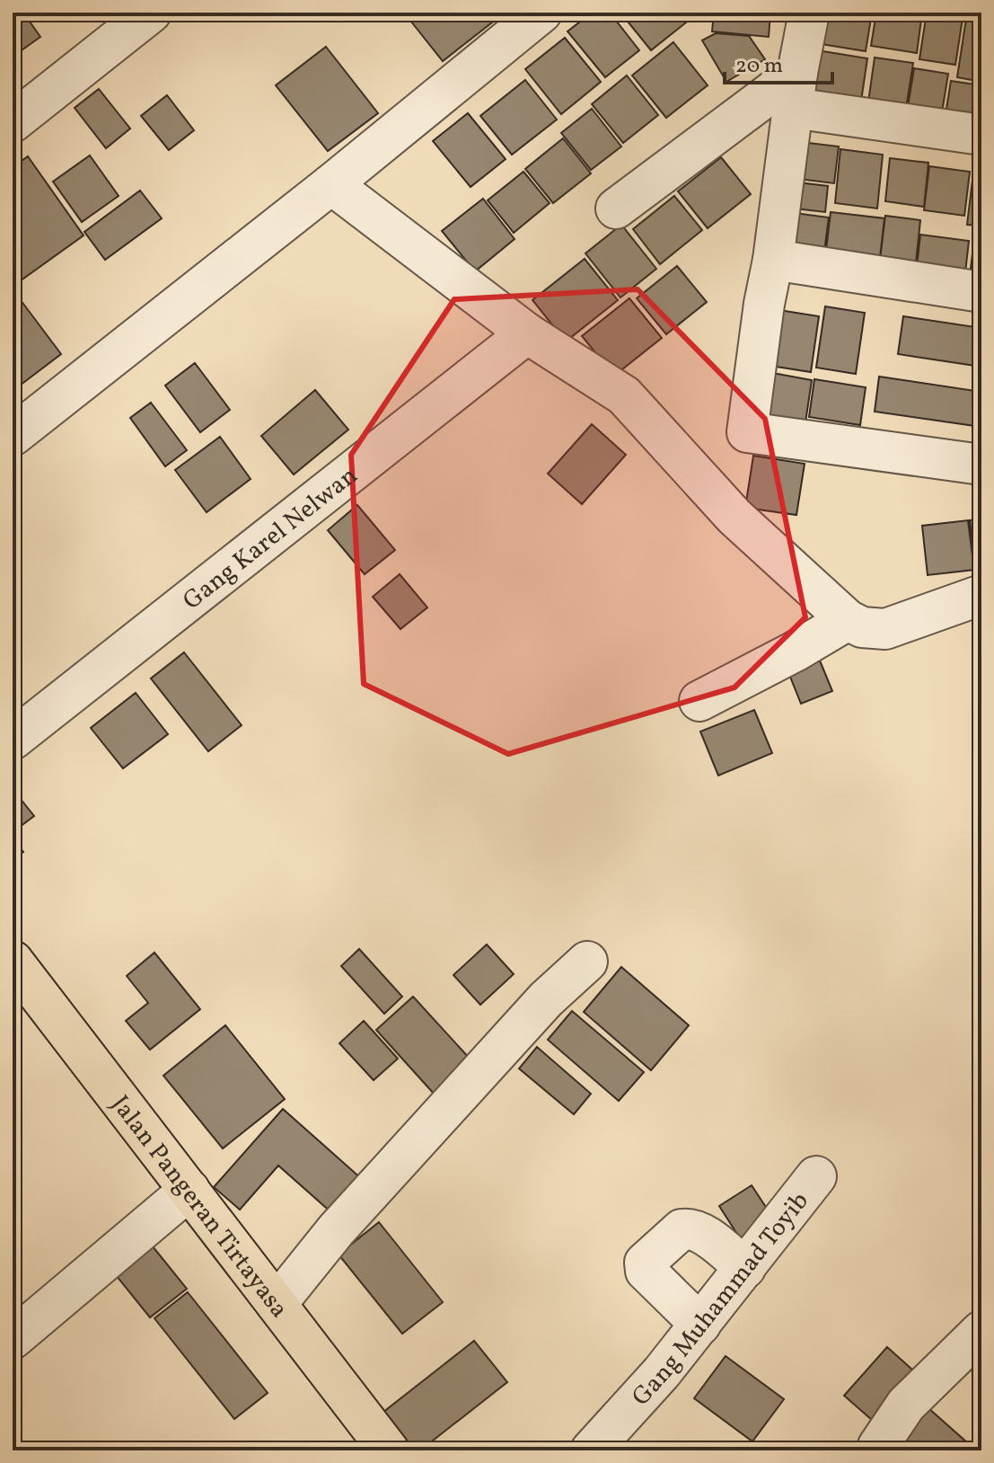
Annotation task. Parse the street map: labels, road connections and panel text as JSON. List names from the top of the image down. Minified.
{"streets":{"main road":["Jalan Pangeran Tirtayasa"],"street":["Gang Karel Nelwan","Gang Muhammad Toyib"]},"scale_bar":"20 m"}
